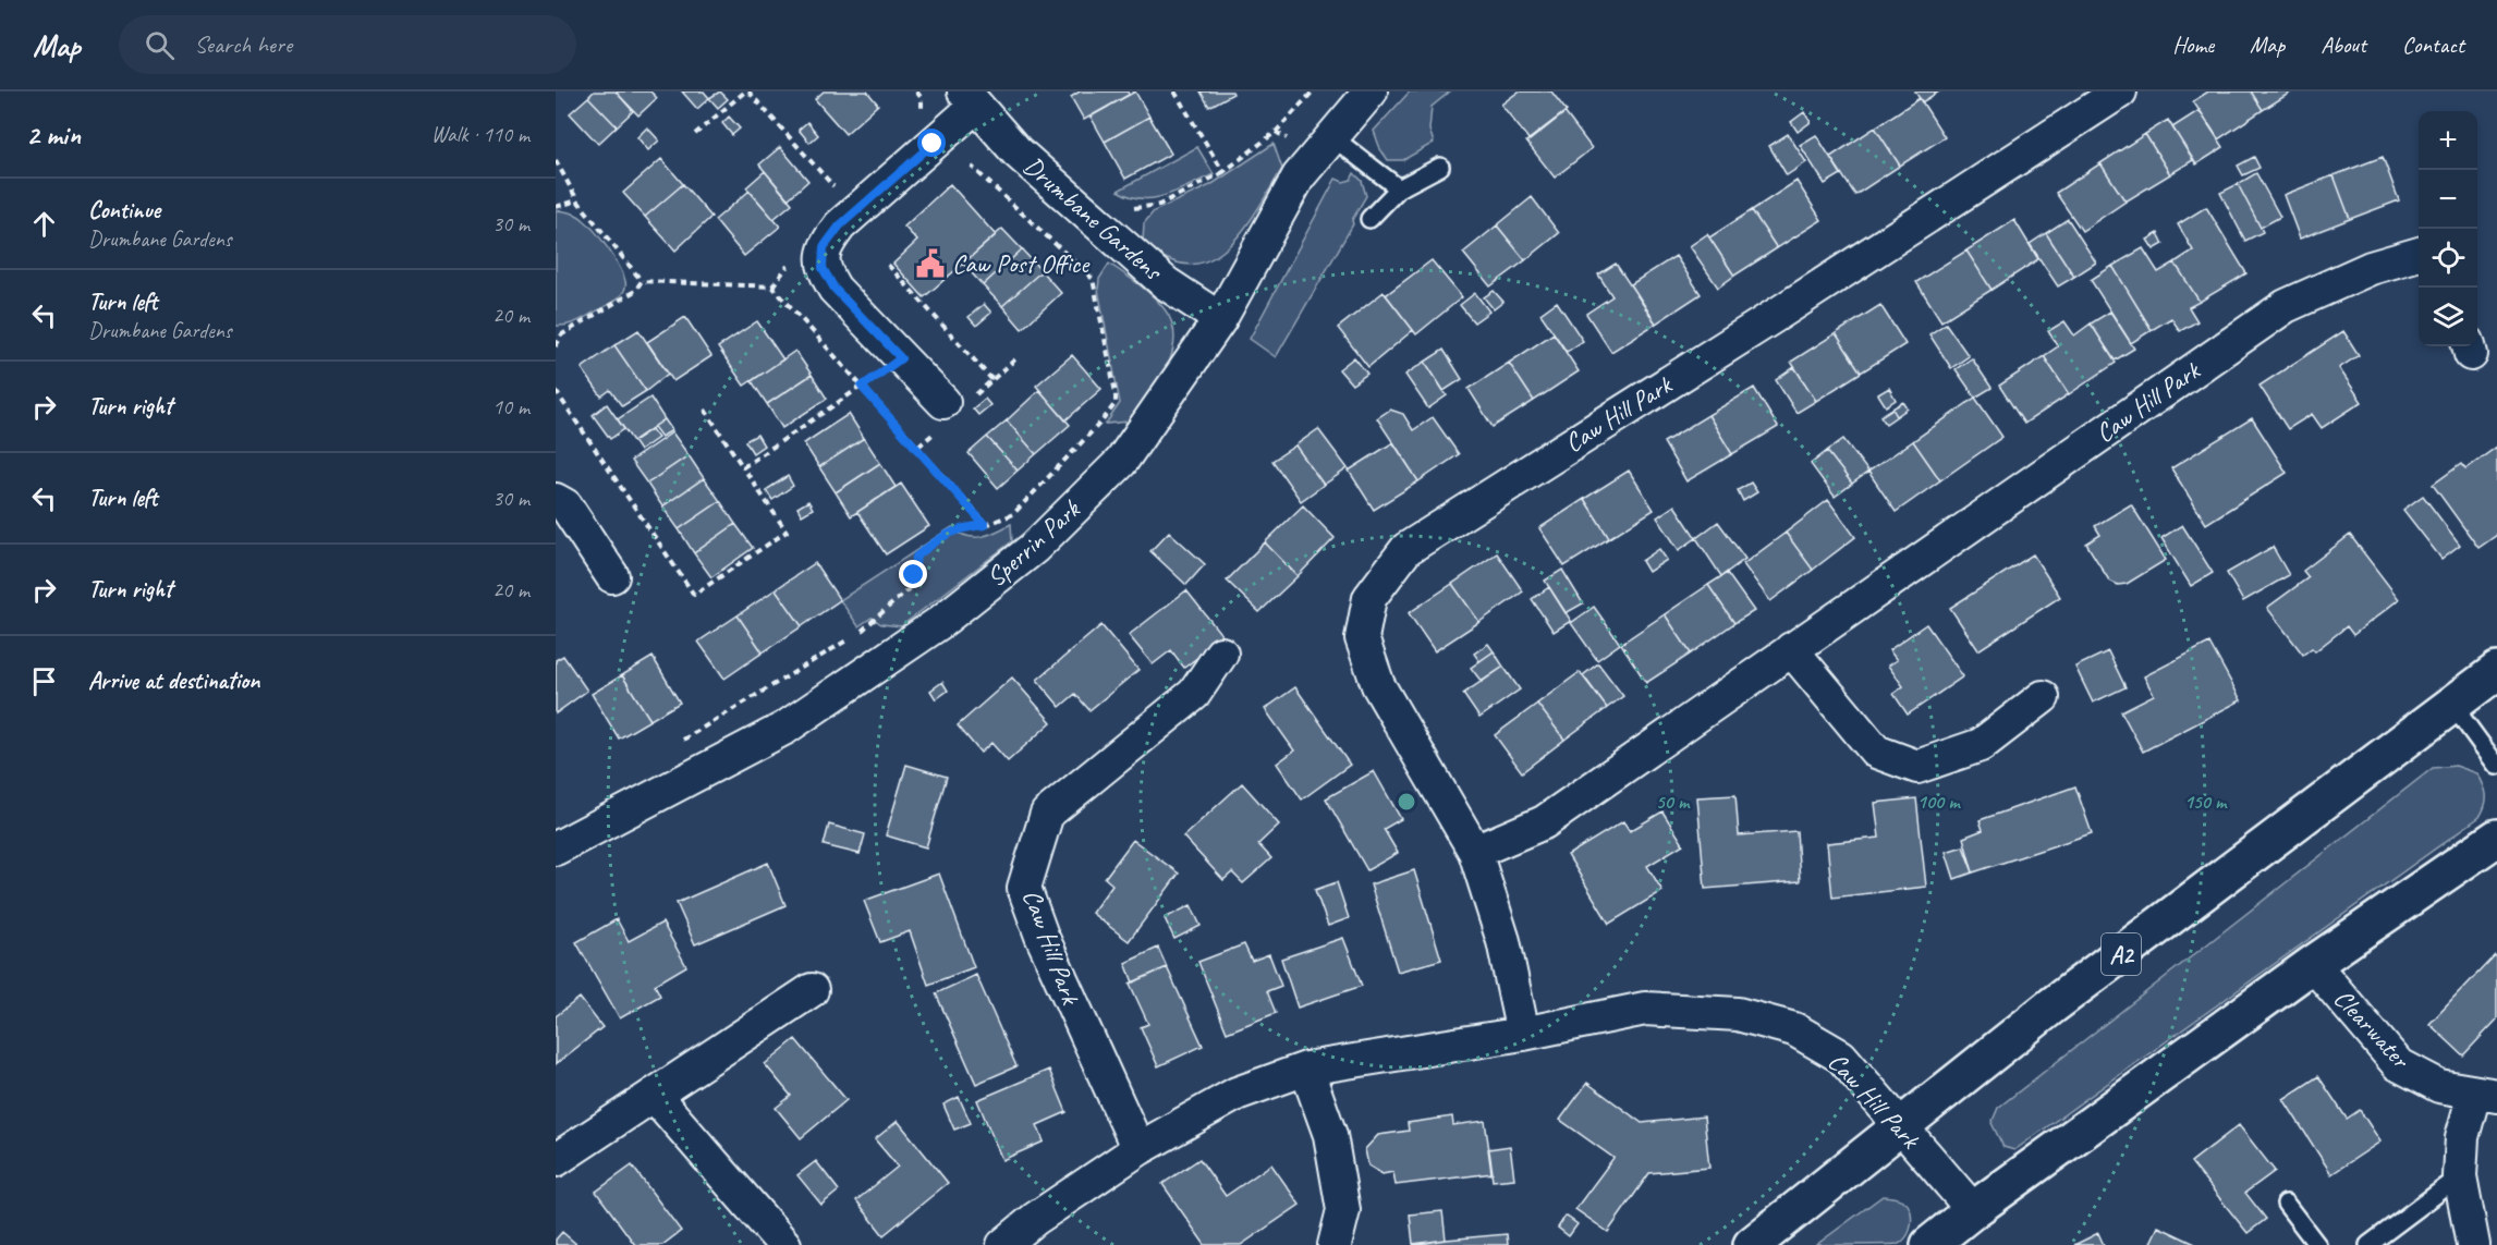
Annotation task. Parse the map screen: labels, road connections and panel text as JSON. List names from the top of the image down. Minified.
{"streets":{"highway":["A2"],"street":["Drumbane Gardens","Caw Hill Park","Sperrin Park","Clearwater"]},"crossings":[["Drumbane Gardens","Sperrin Park"],["Caw Hill Park","A2"]],"places":{"public building":["Caw Post Office"]},"page":{"header":"Map","search":"Search here","nav":["Home","Map","About","Contact"],"heading":["2 min","Walk · 110 m"],"map_buttons":["+","−"],"list":[["Continue","Drumbane Gardens","30 m"],["Turn left","Drumbane Gardens","20 m"],["Turn right","10 m"],["Turn left","30 m"],["Turn right","20 m"],"Arrive at destination"]},"rings":["50 m","100 m","150 m"]}
